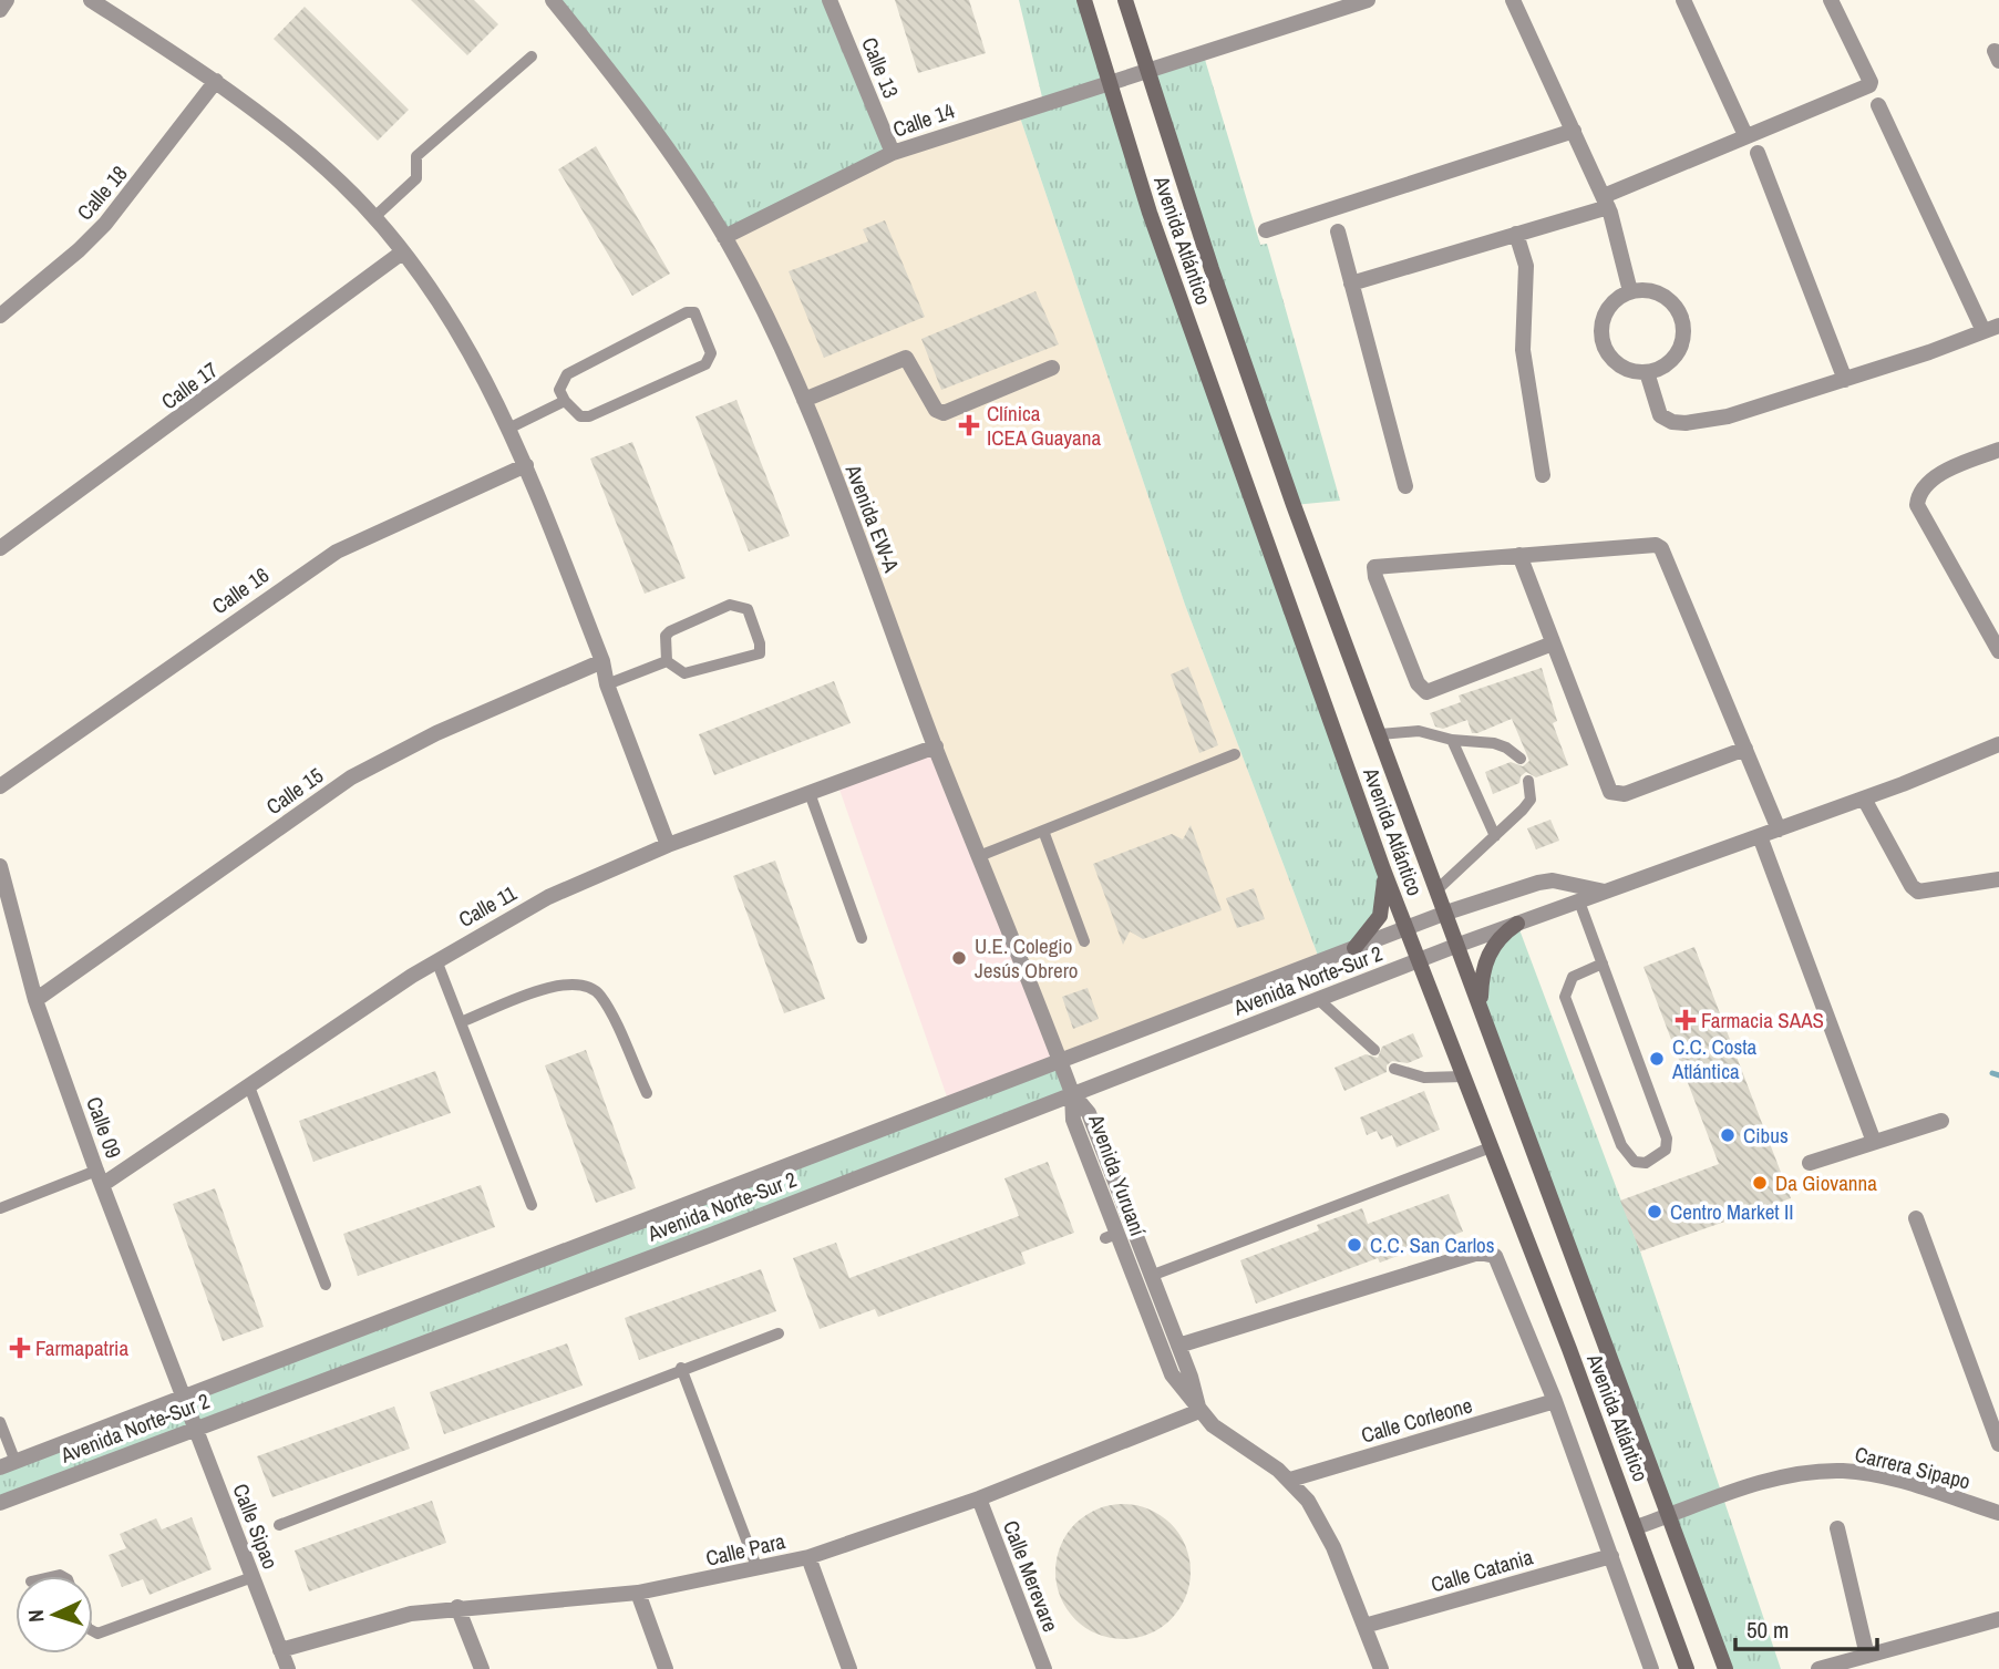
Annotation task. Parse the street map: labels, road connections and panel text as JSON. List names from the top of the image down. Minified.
{"streets":{"main road":["Avenida Atlántico"],"street":["Calle 13","Calle 14","Calle 18","Calle 17","Avenida EW-A","Calle 16","Calle 15","Calle 11","Avenida Norte-Sur 2","Calle 09","Avenida Yuruaní","Calle Corleone","Carrera Sipapo","Calle Sipao","Calle Para","Calle Catania","Calle Merevare"]},"crossings":[["Calle 13","Calle 14"],["Calle 14","Avenida Atlántico"],["Calle 14","Avenida EW-A"],["Avenida Atlántico","Avenida Norte-Sur 2"],["Avenida Atlántico","Carrera Sipapo"],["Avenida EW-A","Calle 11"],["Avenida EW-A","Avenida Norte-Sur 2"],["Avenida EW-A","Avenida Yuruaní"],["Calle 15","Calle 09"],["Calle 11","Calle 09"],["Avenida Norte-Sur 2","Calle 09"],["Avenida Norte-Sur 2","Avenida Yuruaní"],["Avenida Norte-Sur 2","Calle Sipao"],["Calle 09","Calle Sipao"],["Avenida Yuruaní","Calle Corleone"],["Avenida Yuruaní","Calle Para"],["Avenida Yuruaní","Calle Catania"],["Calle Sipao","Calle Para"],["Calle Para","Calle Merevare"]],"places":{"health":["Clínica ICEA Guayana","Farmacia SAAS","Farmapatria"],"other":["U.E. Colegio Jesús Obrero","C.C. Costa Atlántica","Cibus","Da Giovanna","Centro Market II","C.C. San Carlos"]},"scale_bar":"50 m","north":"left"}
